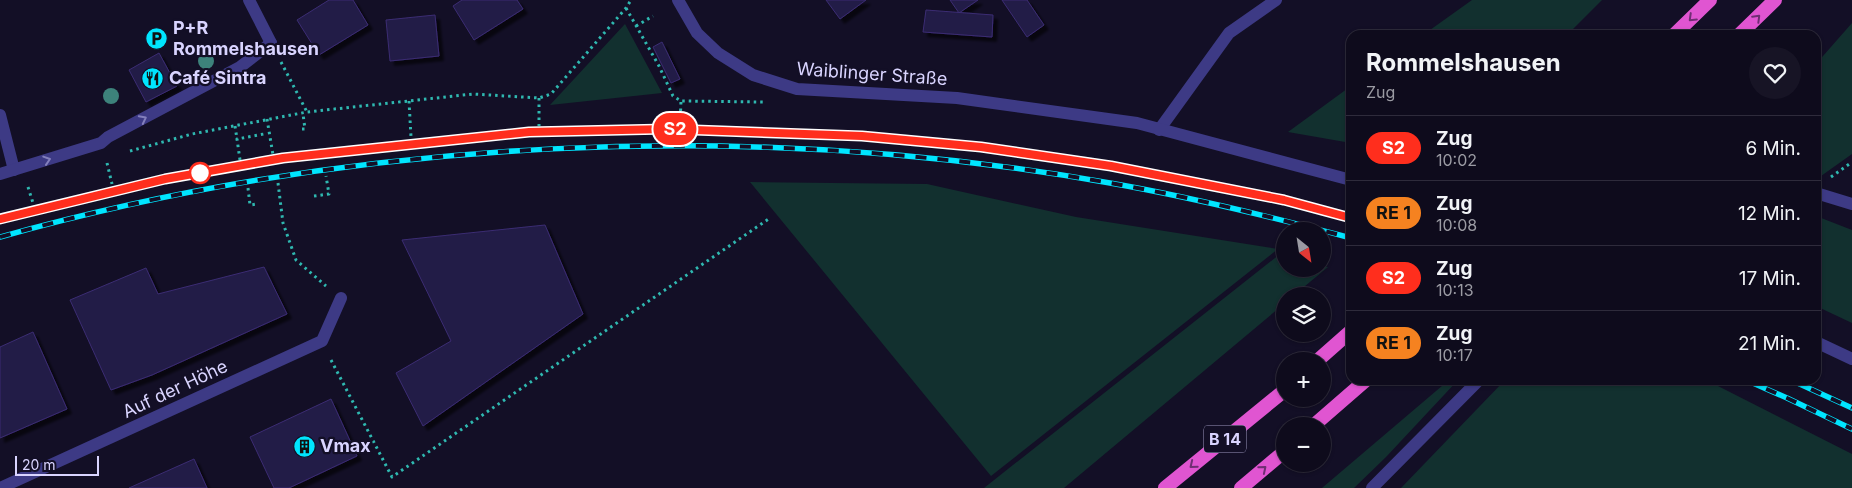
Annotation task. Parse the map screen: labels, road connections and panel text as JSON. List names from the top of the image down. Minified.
{"streets":{"highway":["B 14"],"street":["Waiblinger Straße","Auf der Höhe"]},"places":{"parking":["P+R Rommelshausen"],"restaurant":["Café Sintra"],"building":["Vmax"]},"scale_bar":"20 m","north":"bottom right","page":{"on_map":"S2","heading":["Rommelshausen","Zug"],"list":[{"mark":"S2","name":"Zug","note":"10:02","value":"6 Min."},{"mark":"RE 1","name":"Zug","note":"10:08","value":"12 Min."},{"mark":"S2","name":"Zug","note":"10:13","value":"17 Min."},{"mark":"RE 1","name":"Zug","note":"10:17","value":"21 Min."}],"map_buttons":["+","−"],"scale":"20 m"}}
